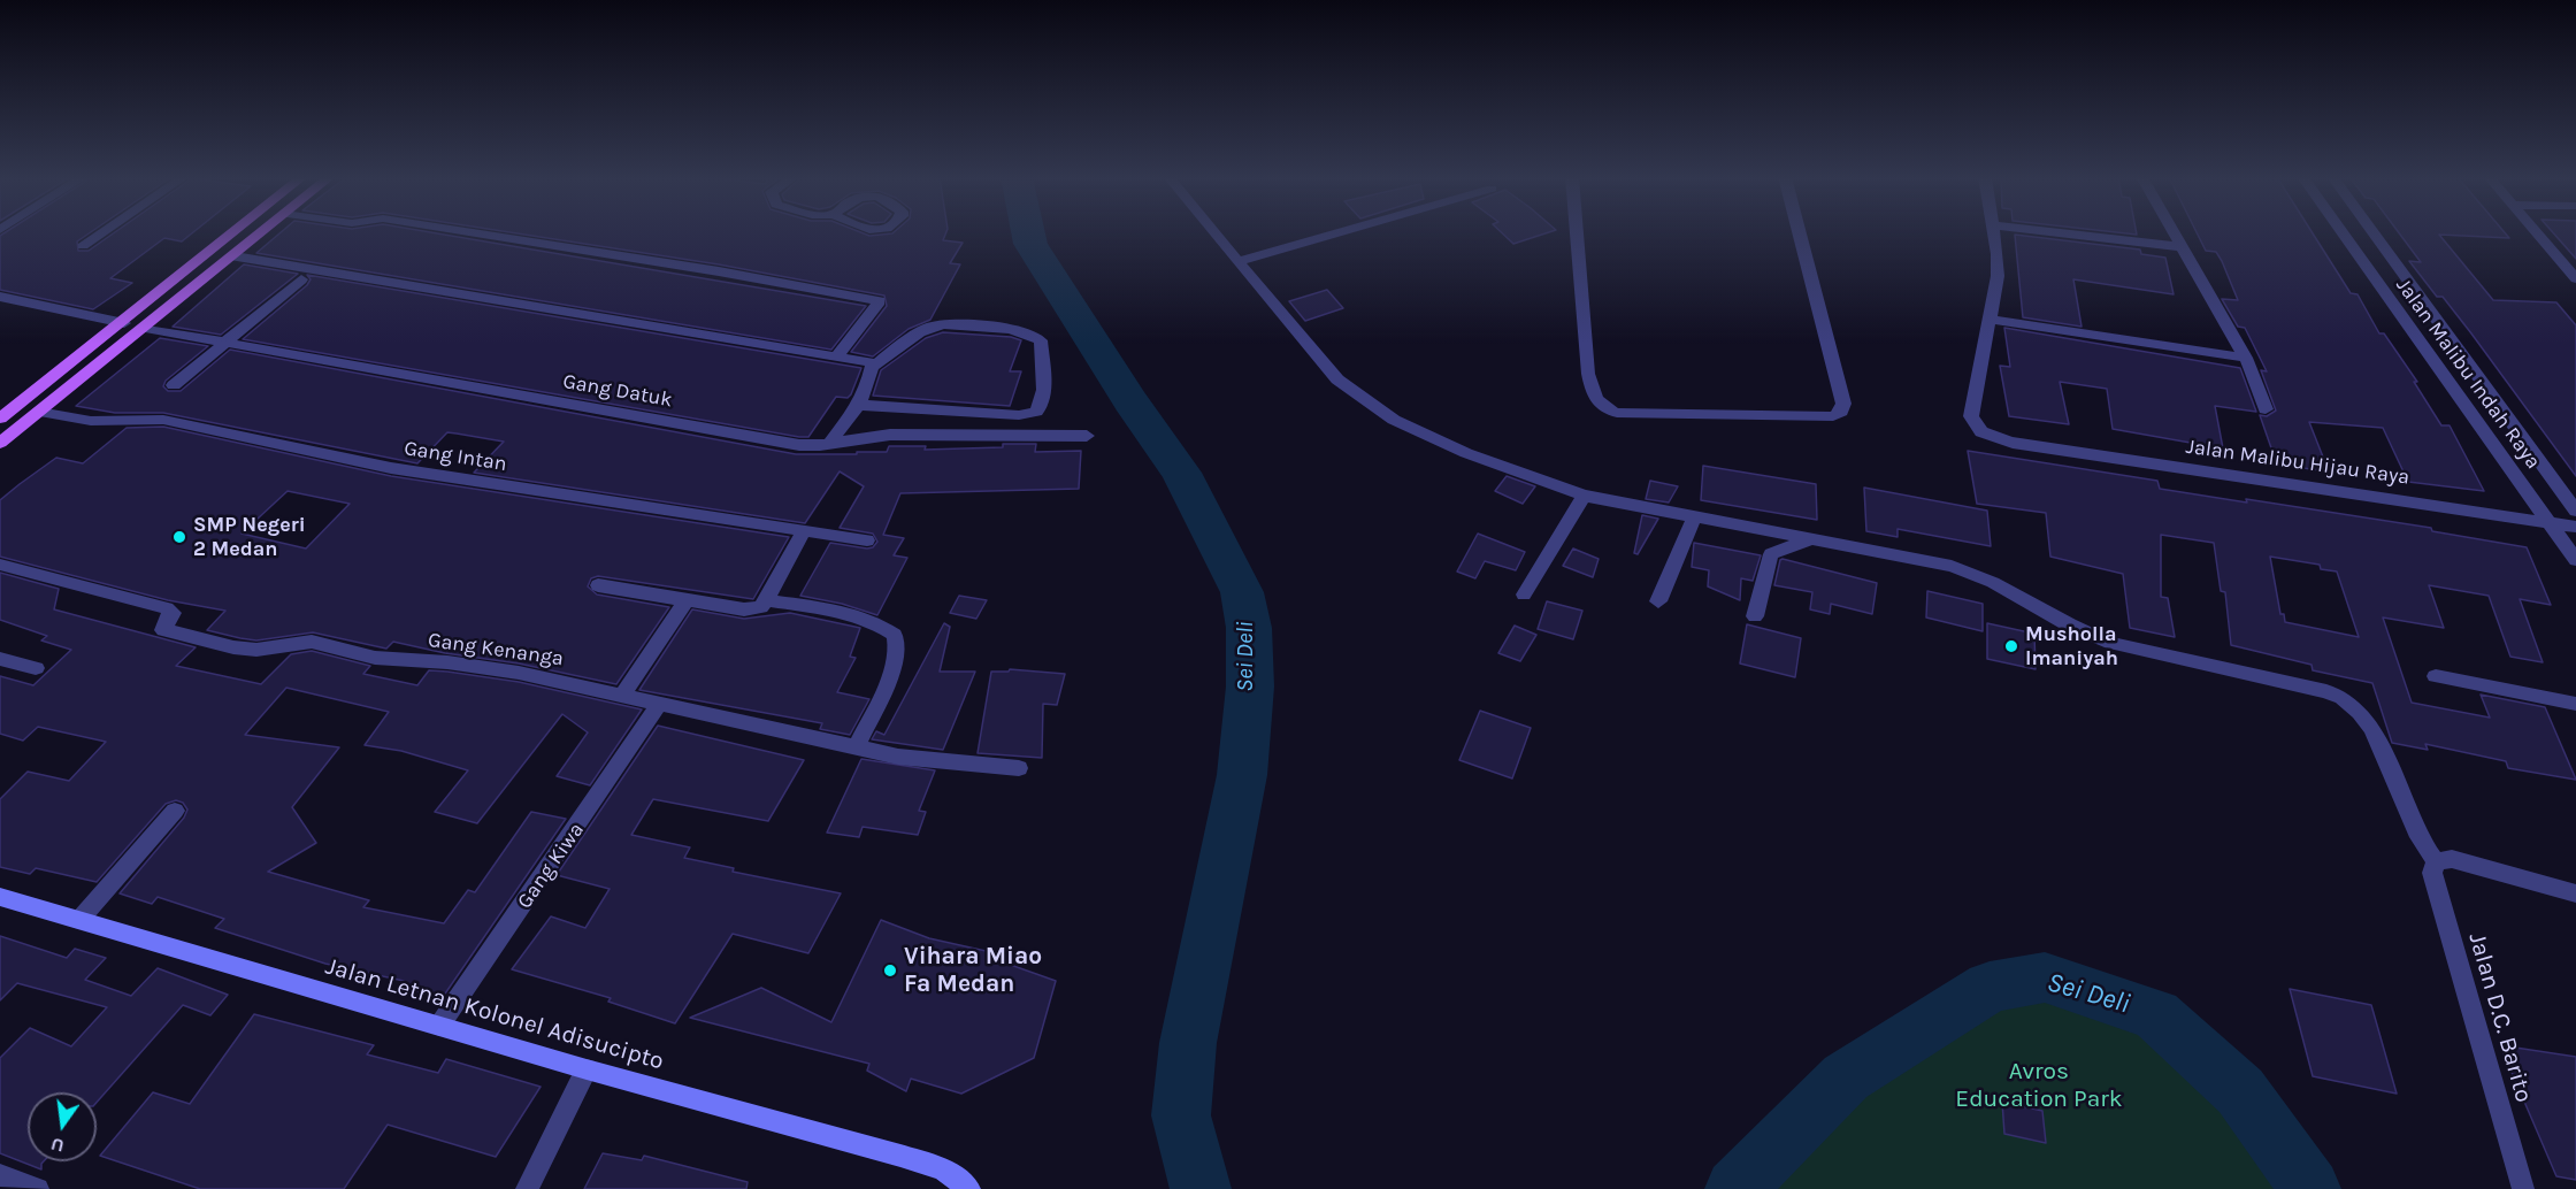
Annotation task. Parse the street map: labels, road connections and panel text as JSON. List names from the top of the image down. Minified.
{"streets":{"main road":["Jalan Letnan Kolonel Adisucipto"],"street":["Jalan Malibu Indah Raya","Gang Datuk","Gang Intan","Jalan Malibu Hijau Raya","Gang Kenanga","Gang Kiwa","Jalan D.C. Barito"]},"crossings":[["Jalan Malibu Indah Raya","Jalan Malibu Hijau Raya"],["Gang Kenanga","Gang Kiwa"],["Gang Kiwa","Jalan Letnan Kolonel Adisucipto"]],"water":["Sei Deli"],"parks":["Avros Education Park"],"places":["SMP Negeri 2 Medan","Musholla Imaniyah","Vihara Miao Fa Medan"],"north":"bottom"}
